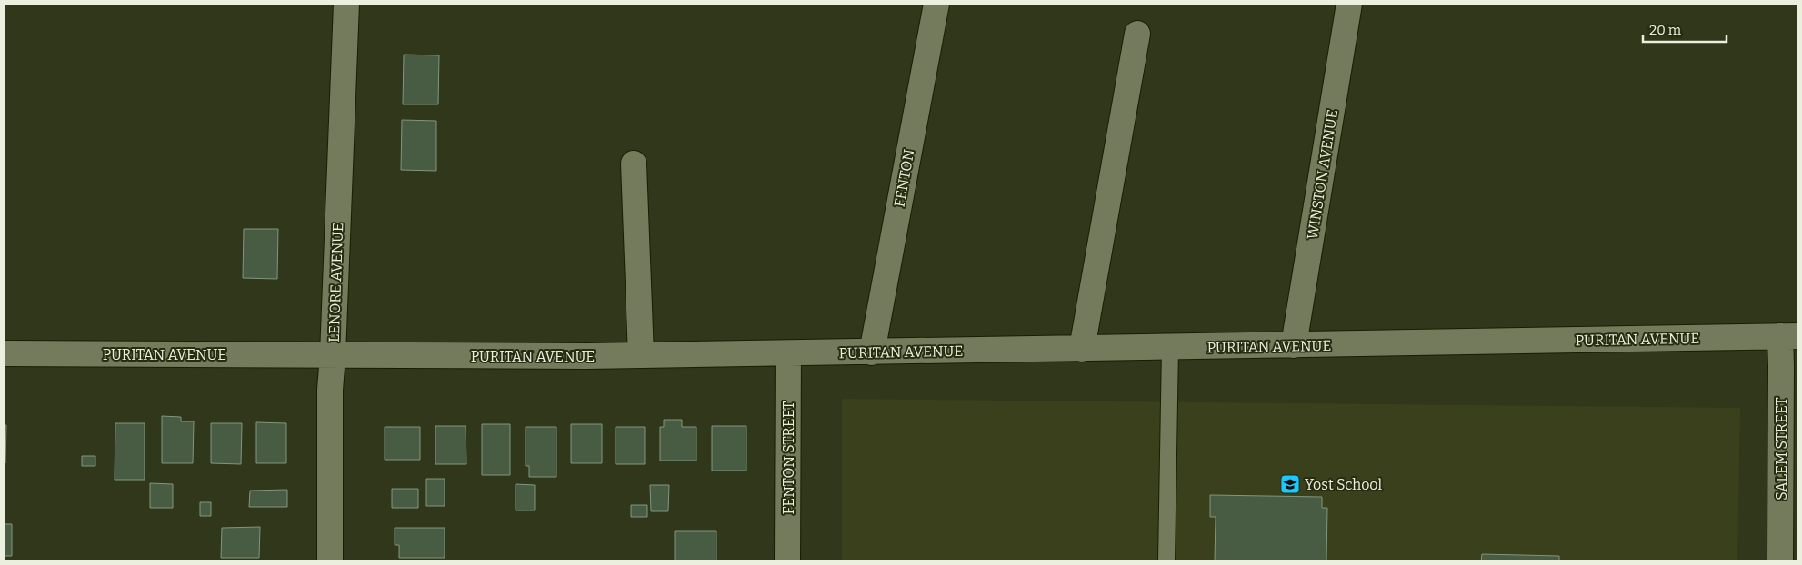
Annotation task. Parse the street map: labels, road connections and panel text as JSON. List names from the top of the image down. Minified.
{"streets":{"street":["WINSTON AVENUE","FENTON","LENORE AVENUE","PURITAN AVENUE","SALEM STREET","FENTON STREET"]},"crossings":[["WINSTON AVENUE","PURITAN AVENUE"],["FENTON","PURITAN AVENUE"],["LENORE AVENUE","PURITAN AVENUE"],["PURITAN AVENUE","SALEM STREET"],["PURITAN AVENUE","FENTON STREET"]],"places":{"school or university":["Yost School"]},"scale_bar":"20 m"}
